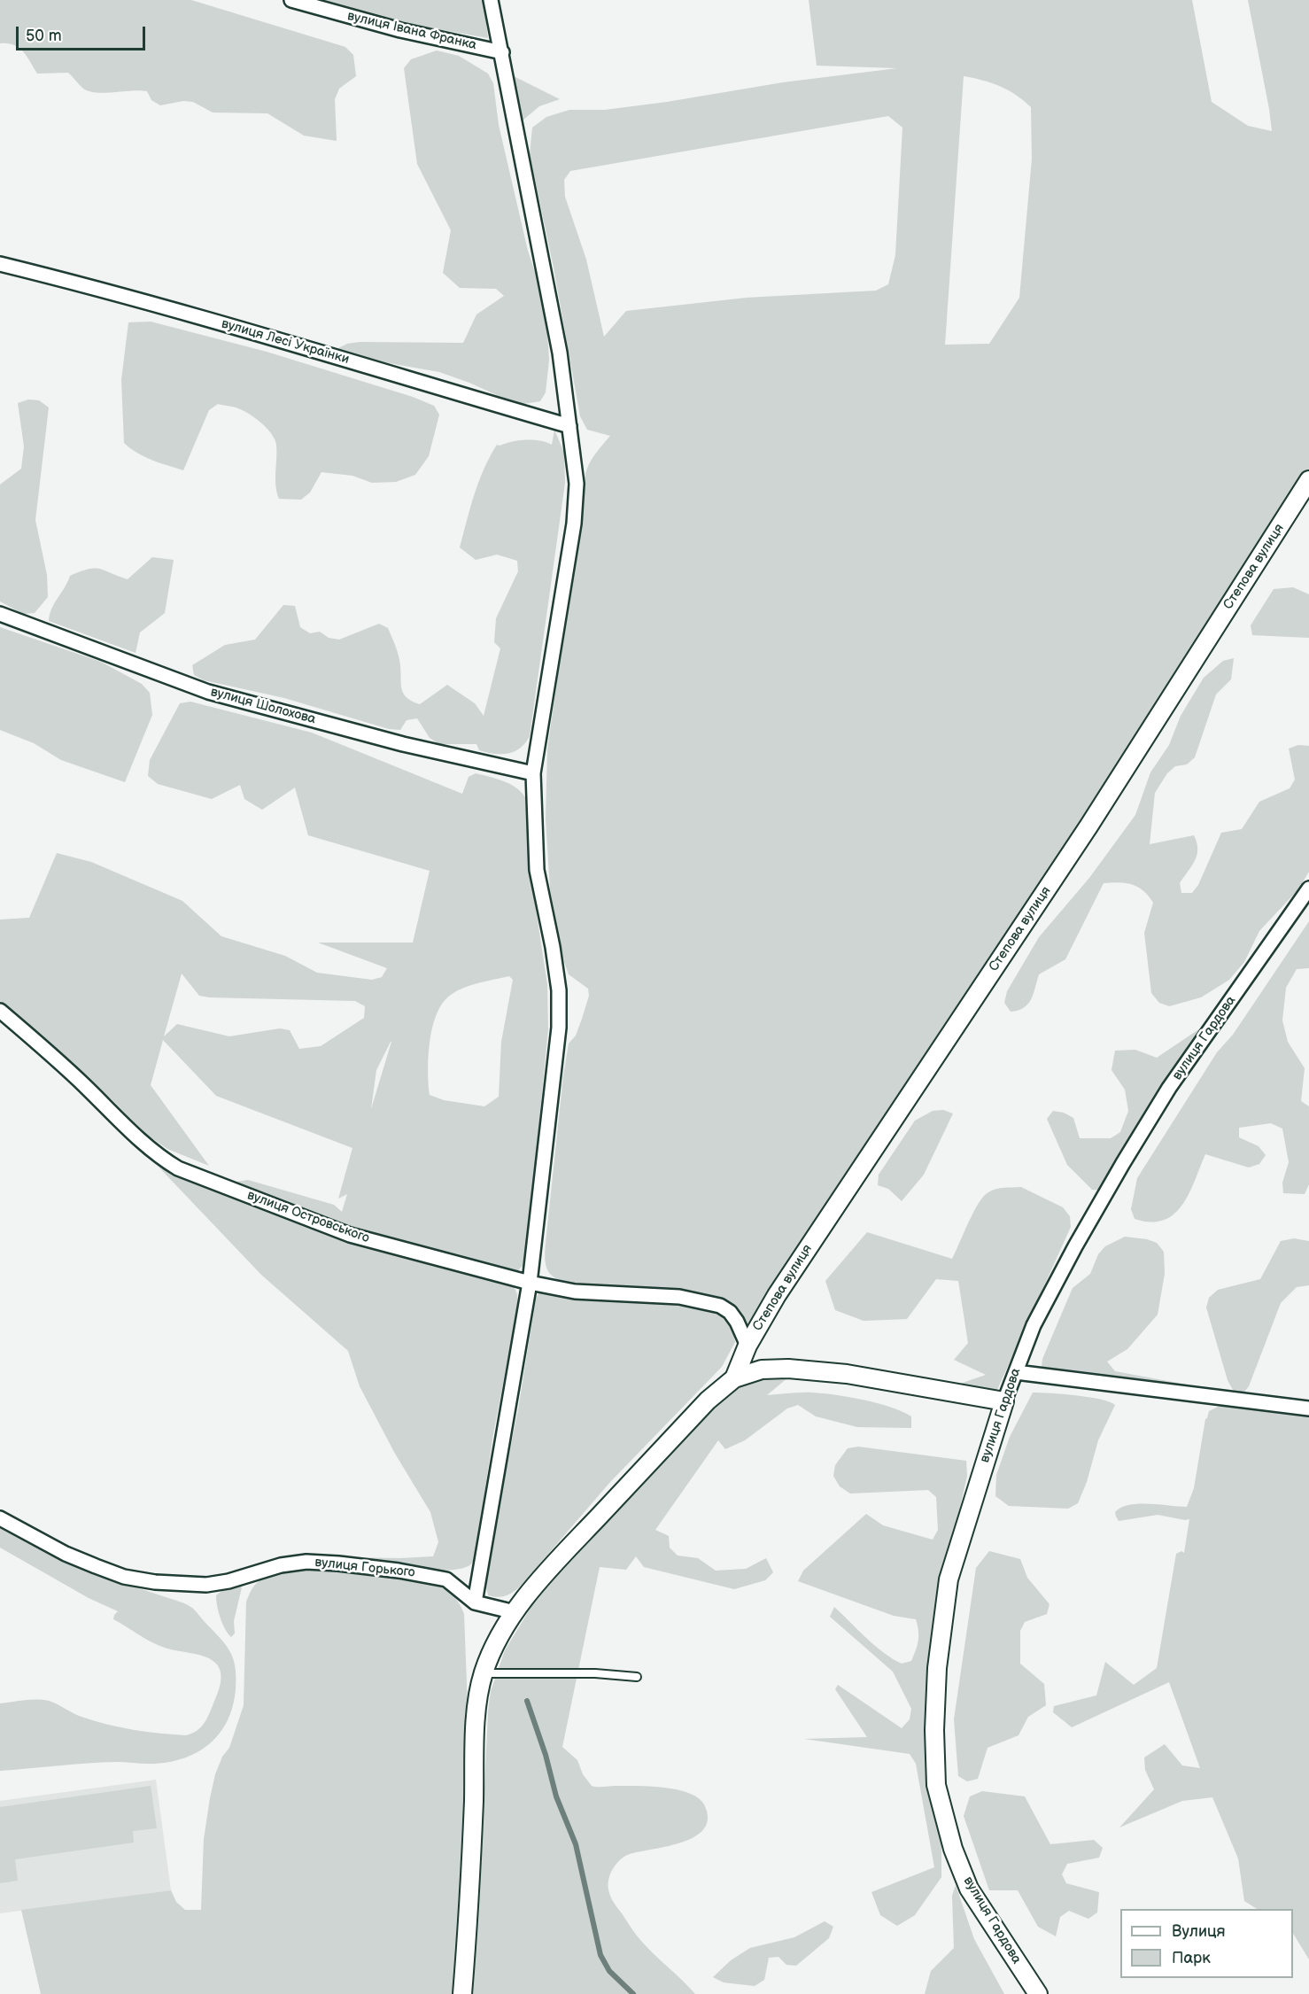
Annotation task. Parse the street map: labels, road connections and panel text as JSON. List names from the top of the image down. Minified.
{"streets":{"street":["вулиця Івана Франка","вулиця Лесі Українки","Степова вулиця","вулиця Шолохова","вулиця Гардова","вулиця Островського","вулиця Горького"]},"crossings":[["Степова вулиця","вулиця Островського"]],"legend":["Вулиця","Парк"],"scale_bar":"50 m"}
